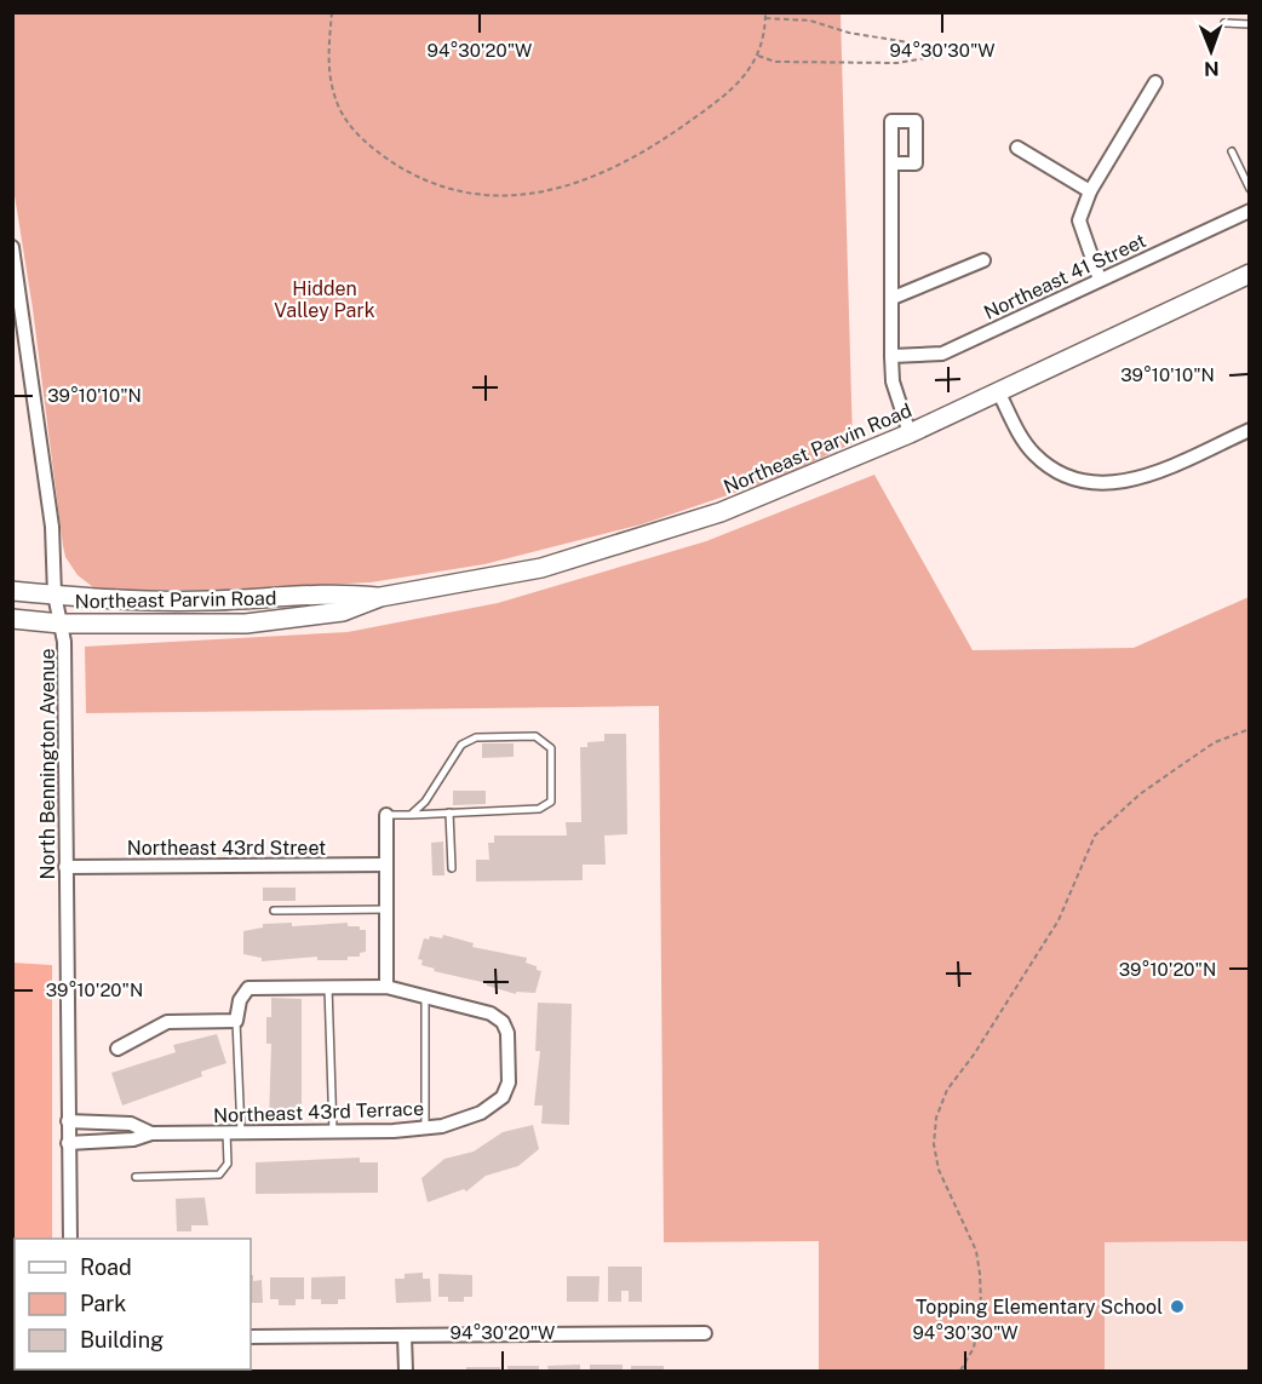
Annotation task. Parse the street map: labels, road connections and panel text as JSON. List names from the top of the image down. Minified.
{"streets":{"main road":["Northeast Parvin Road"],"street":["Northeast 41 Street","North Bennington Avenue","Northeast 43rd Street","Northeast 43rd Terrace"]},"crossings":[["Northeast Parvin Road","North Bennington Avenue"],["North Bennington Avenue","Northeast 43rd Street"],["North Bennington Avenue","Northeast 43rd Terrace"]],"parks":["Hidden Valley Park"],"places":["Topping Elementary School"],"legend":["Road","Park","Building"],"north":"bottom","coordinates":["94°30'20\"W","94°30'30\"W","39°10'10\"N","39°10'20\"N"]}
